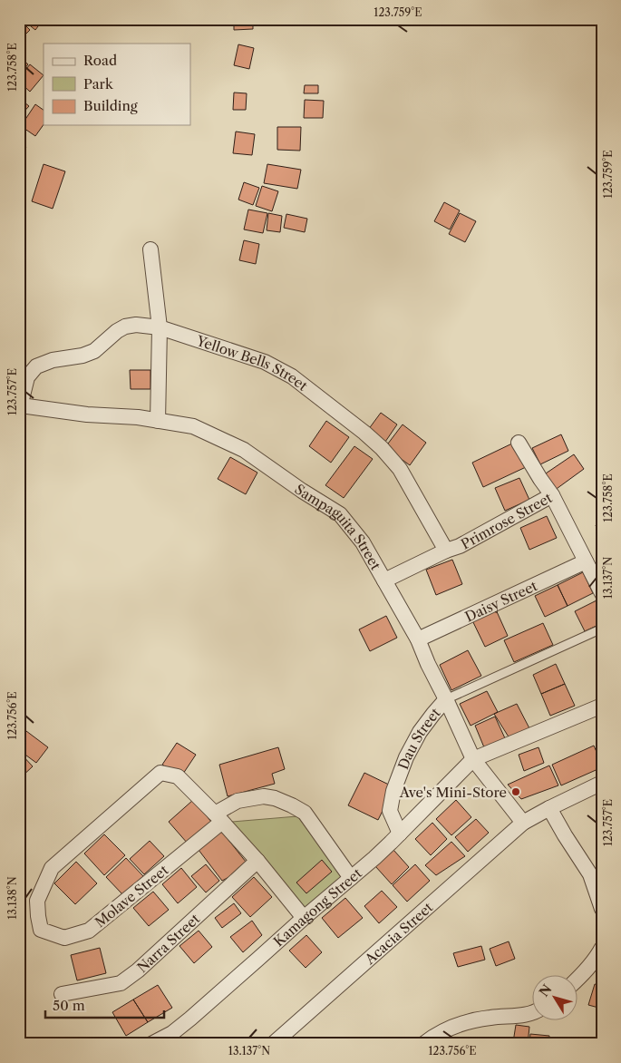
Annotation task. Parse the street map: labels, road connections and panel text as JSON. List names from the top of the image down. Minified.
{"streets":{"street":["Yellow Bells Street","Primrose Street","Sampaguita Street","Daisy Street","Dau Street","Molave Street","Kamagong Street","Acacia Street","Narra Street"]},"crossings":[["Yellow Bells Street","Primrose Street"],["Yellow Bells Street","Sampaguita Street"],["Primrose Street","Sampaguita Street"],["Primrose Street","Daisy Street"],["Sampaguita Street","Daisy Street"],["Sampaguita Street","Dau Street"],["Sampaguita Street","Kamagong Street"],["Sampaguita Street","Acacia Street"],["Dau Street","Kamagong Street"]],"places":["Ave's Mini-Store"],"legend":["Road","Park","Building"],"scale_bar":"50 m","north":"top left","coordinates":["123.759°E","123.758°E","123.757°E","13.137°N","123.756°E","13.138°N"]}
